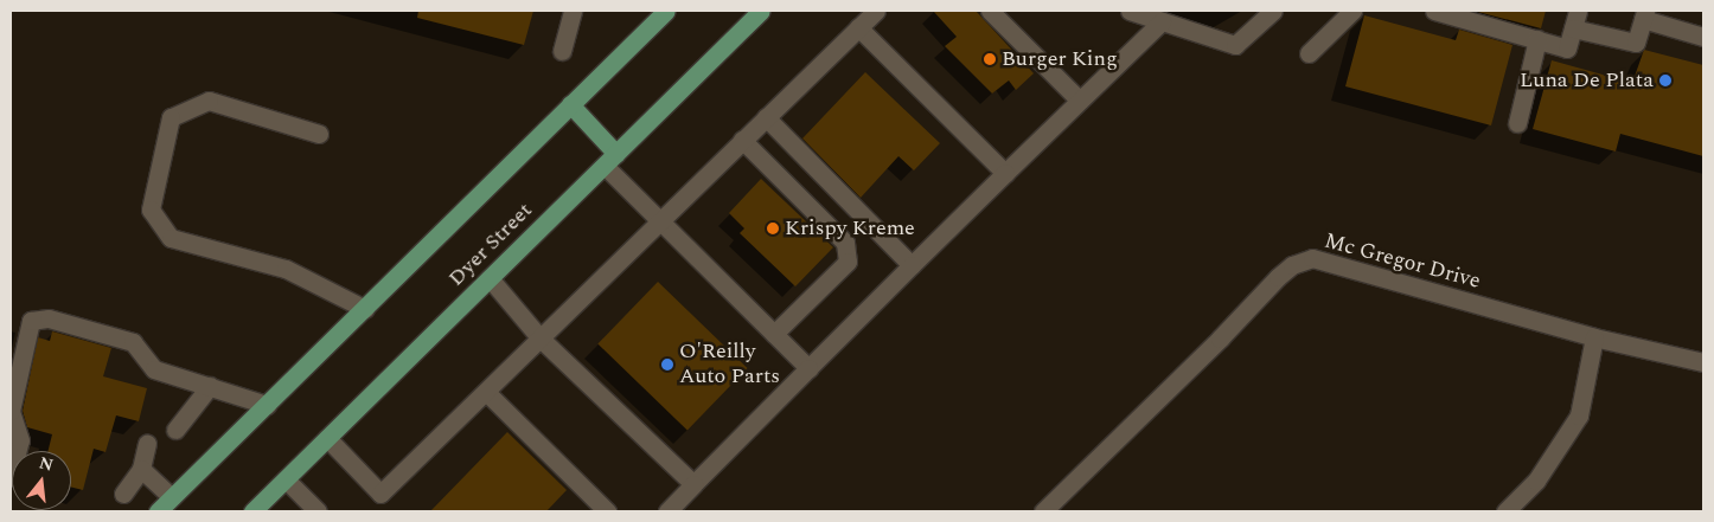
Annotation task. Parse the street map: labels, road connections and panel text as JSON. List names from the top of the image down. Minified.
{"streets":{"main road":["Dyer Street"],"street":["Mc Gregor Drive"]},"places":["Burger King","Luna De Plata","Krispy Kreme","O'Reilly Auto Parts"],"north":"top"}
